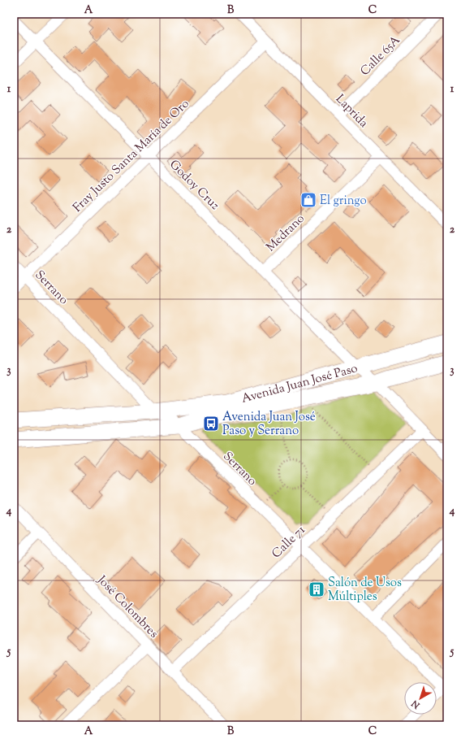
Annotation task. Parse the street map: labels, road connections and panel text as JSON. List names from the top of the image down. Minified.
{"streets":{"main road":["Avenida Juan José Paso"],"street":["Calle 65A","Laprida","Fray Justo Santa María de Oro","Godoy Cruz","Medrano","Serrano","Calle 71","José Colombres"]},"crossings":[["Calle 65A","Laprida"],["Laprida","Fray Justo Santa María de Oro"],["Laprida","Medrano"],["Fray Justo Santa María de Oro","Godoy Cruz"],["Fray Justo Santa María de Oro","Serrano"],["Godoy Cruz","Medrano"],["Godoy Cruz","Avenida Juan José Paso"],["Serrano","Avenida Juan José Paso"],["Serrano","Calle 71"],["Calle 71","José Colombres"]],"places":{"shop":["El gringo"],"bus stop":["Avenida Juan José Paso y Serrano"],"building":["Salón de Usos Múltiples"]},"north":"bottom left","grid":{"columns":["A","B","C"],"rows":["1","2","3","4","5"]}}
